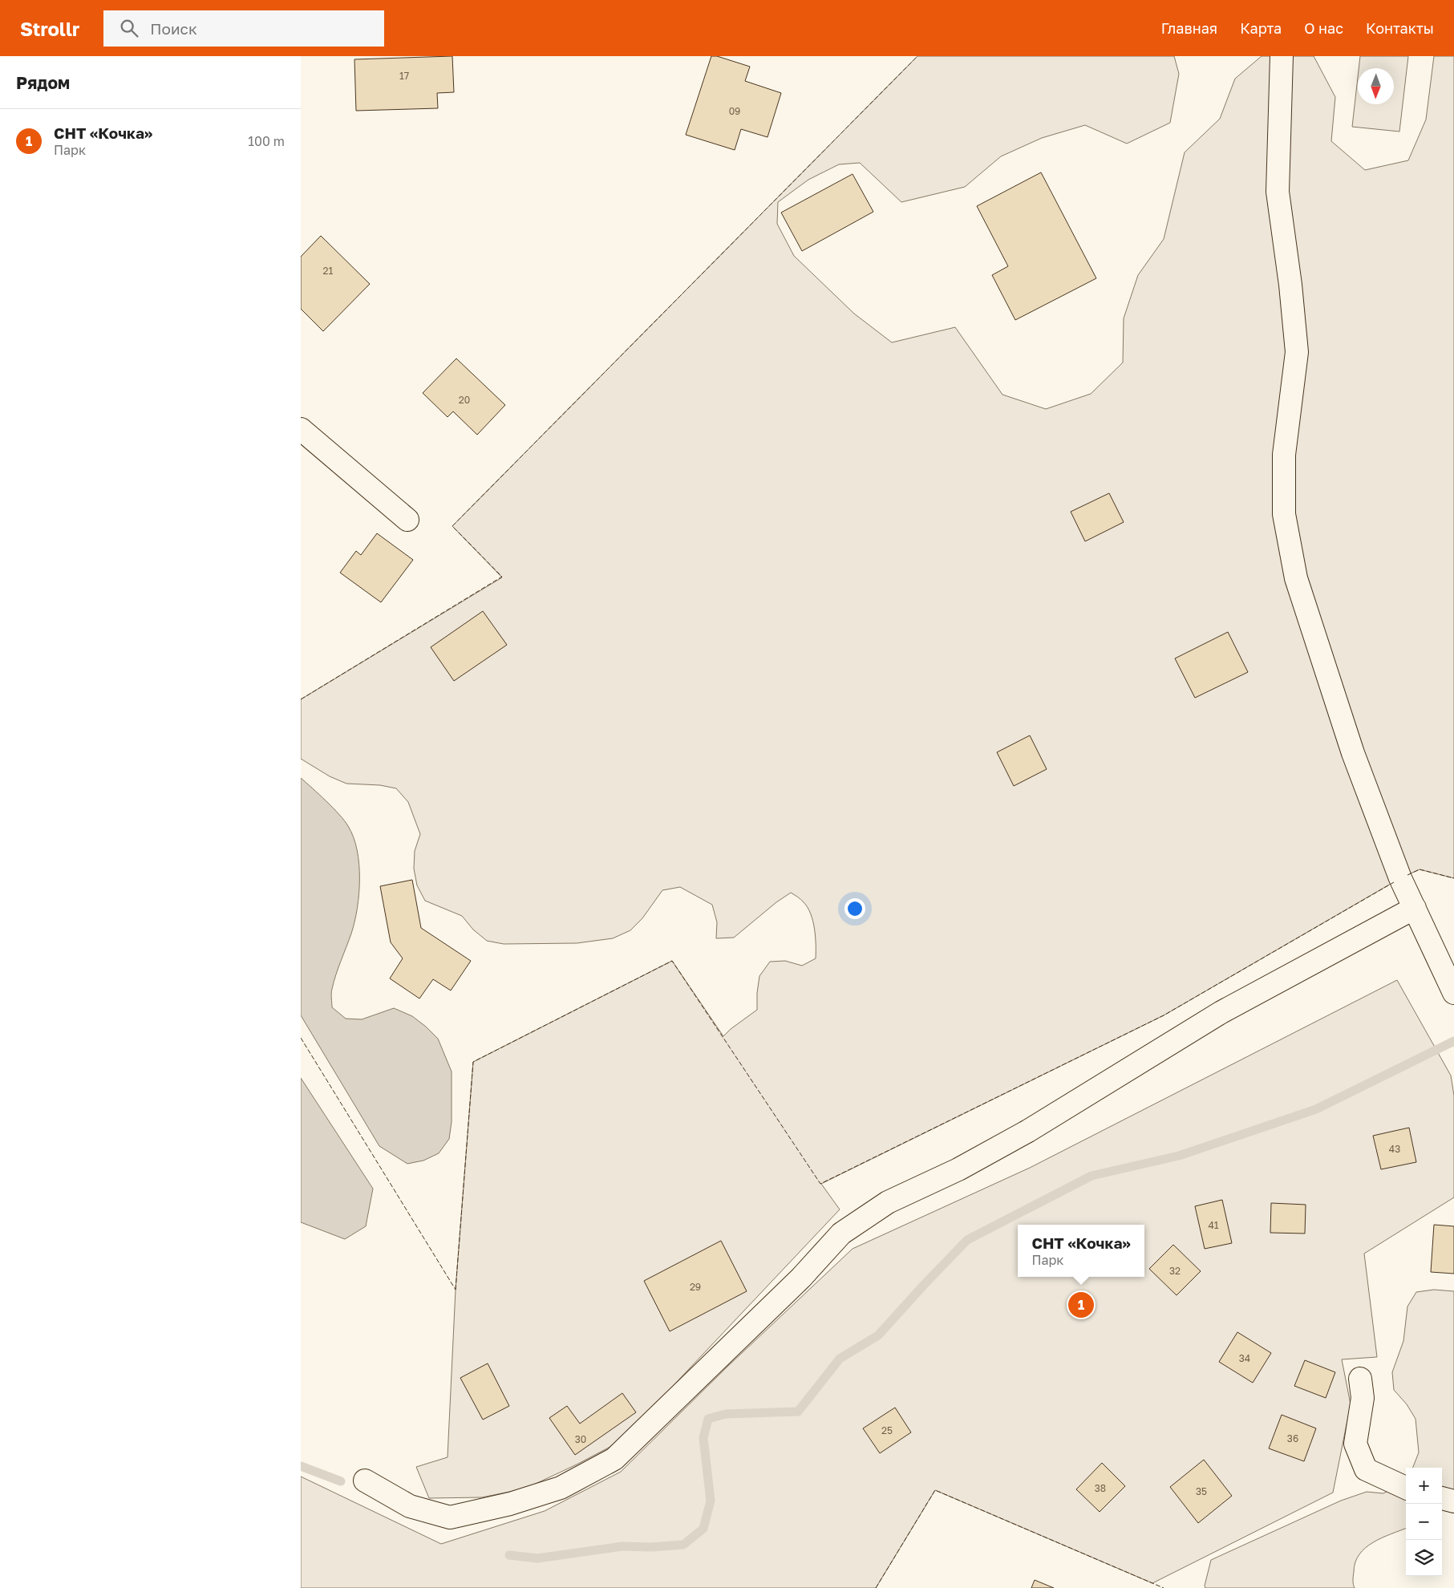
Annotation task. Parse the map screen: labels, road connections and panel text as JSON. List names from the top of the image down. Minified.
{"house_numbers":["17","09","21","20","43","41","32","29","34","25","36","30","38","35"],"north":"bottom","page":{"header":"Strollr","search":"Поиск","nav":["Главная","Карта","О нас","Контакты"],"heading":"Рядом","list":[{"mark":"1","name":"СНТ «Кочка»","note":"Парк","value":"100 m"}],"popup":["СНТ «Кочка»","Парк"],"pins":"1","map_buttons":["+","−"]}}
